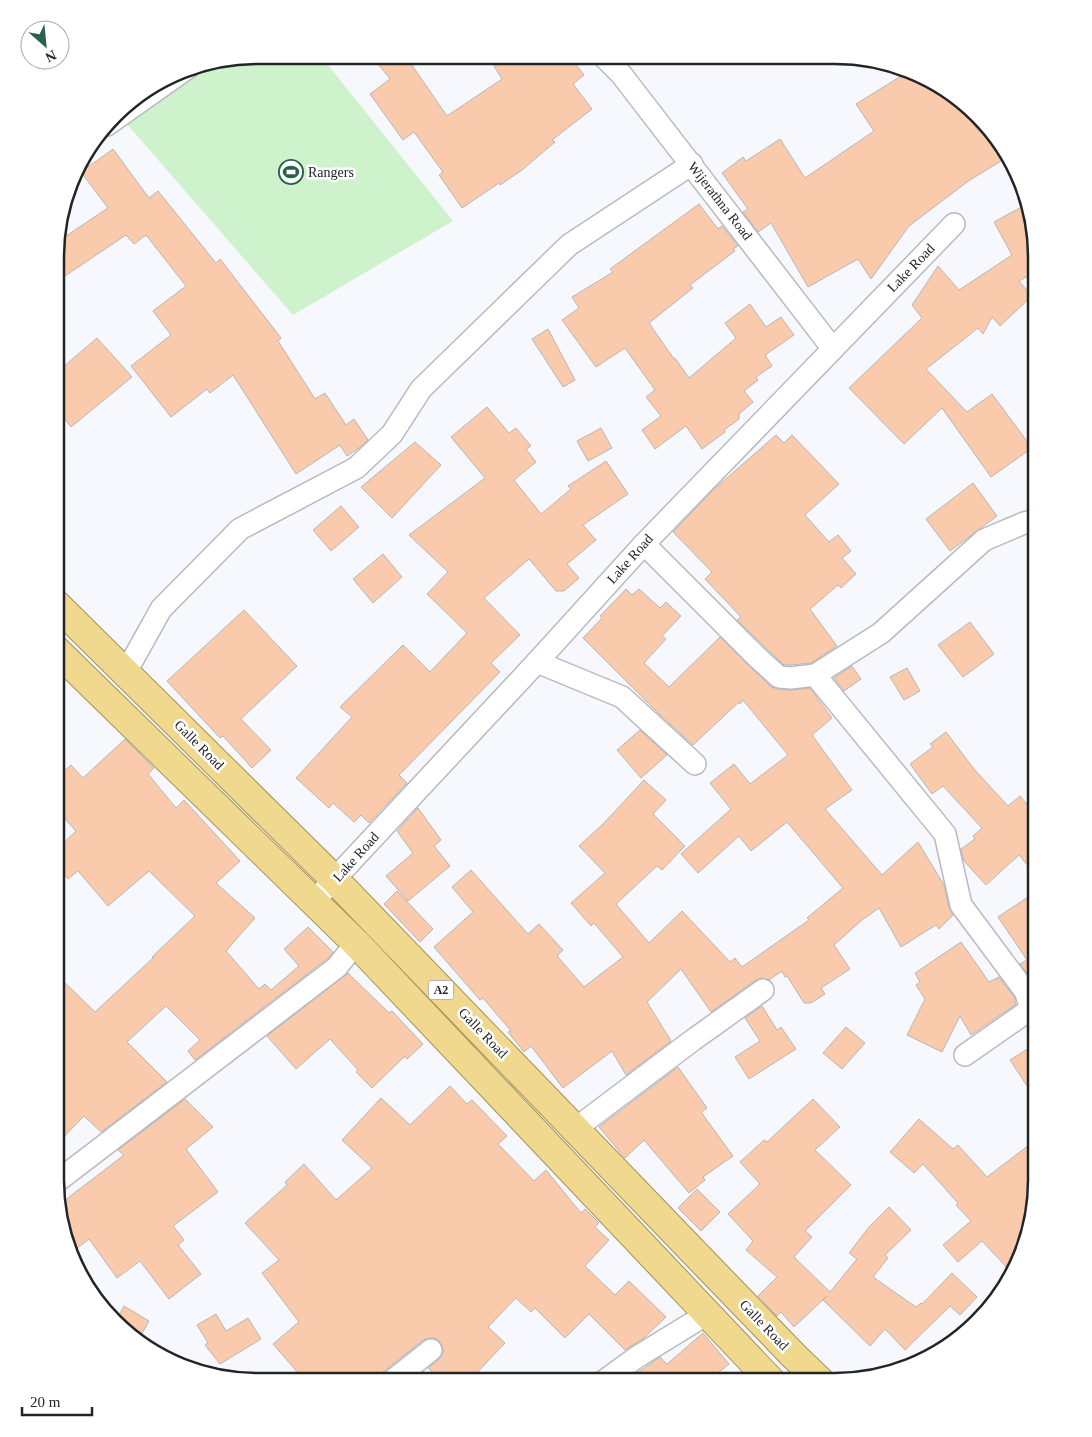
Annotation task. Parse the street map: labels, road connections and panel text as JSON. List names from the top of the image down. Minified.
{"streets":{"highway":["Galle Road","A2"],"street":["Wijerathna Road","Lake Road"]},"crossings":[["Wijerathna Road","Lake Road"],["Lake Road","Galle Road"],["Lake Road","A2"]],"places":{"sports":["Rangers"]},"scale_bar":"20 m","north":"bottom right"}
